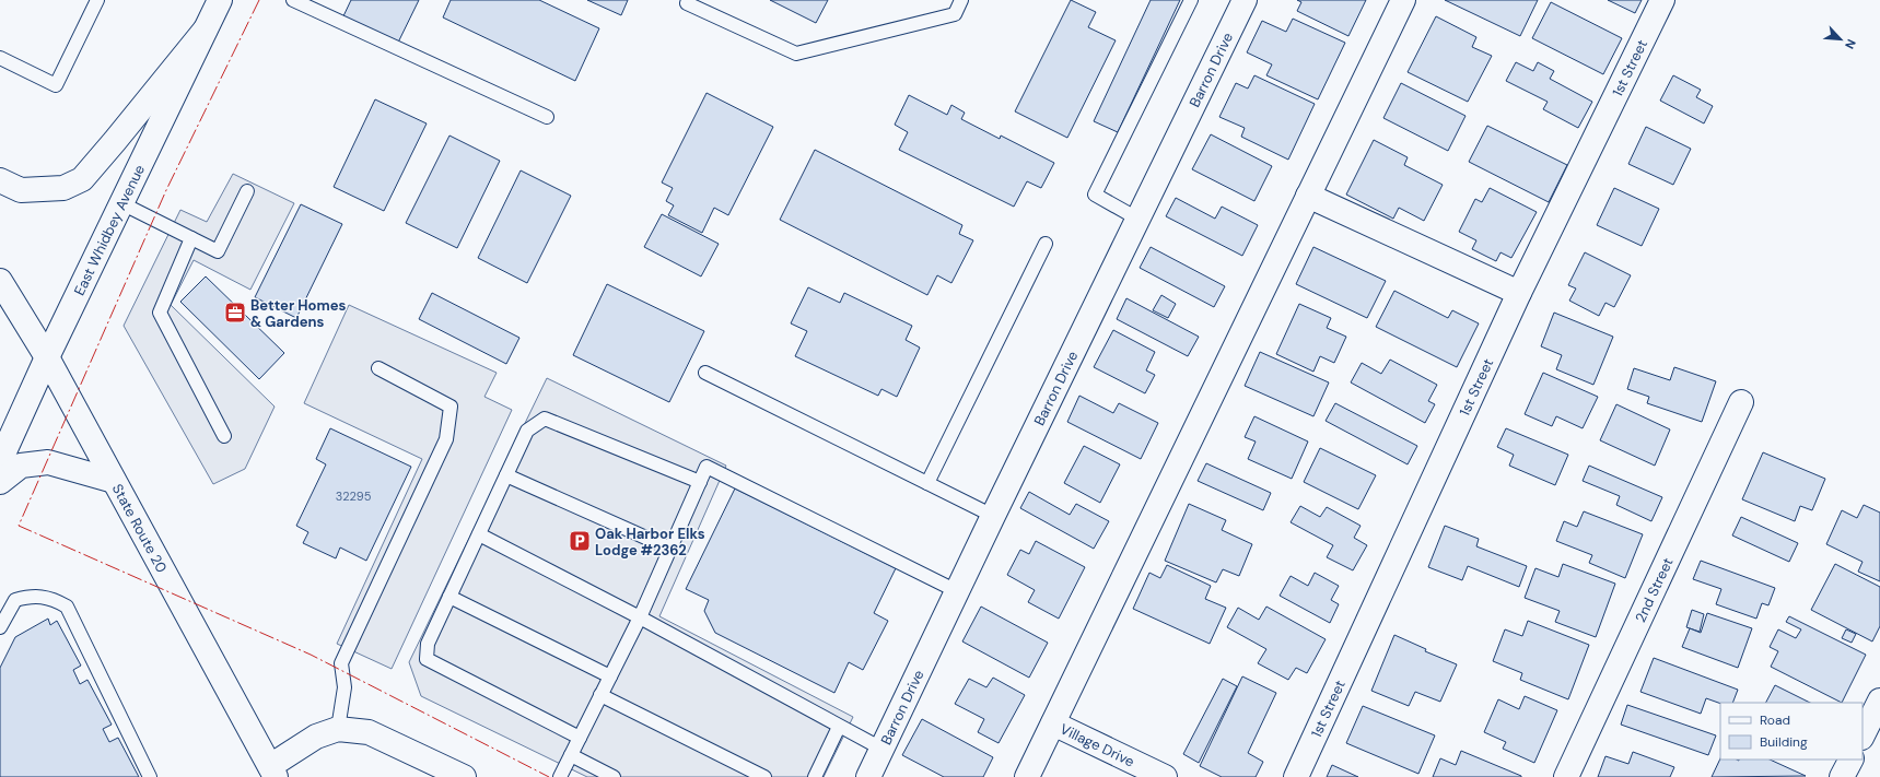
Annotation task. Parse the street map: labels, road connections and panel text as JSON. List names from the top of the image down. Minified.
{"streets":{"street":["1st Street","Barron Drive","East Whidbey Avenue","State Route 20","2nd Street","Village Drive"]},"crossings":[["East Whidbey Avenue","State Route 20"]],"places":{"office":["Better Homes & Gardens"],"parking":["Oak Harbor Elks Lodge #2362"]},"house_numbers":["32295"],"legend":["Road","Building"],"north":"bottom right"}
